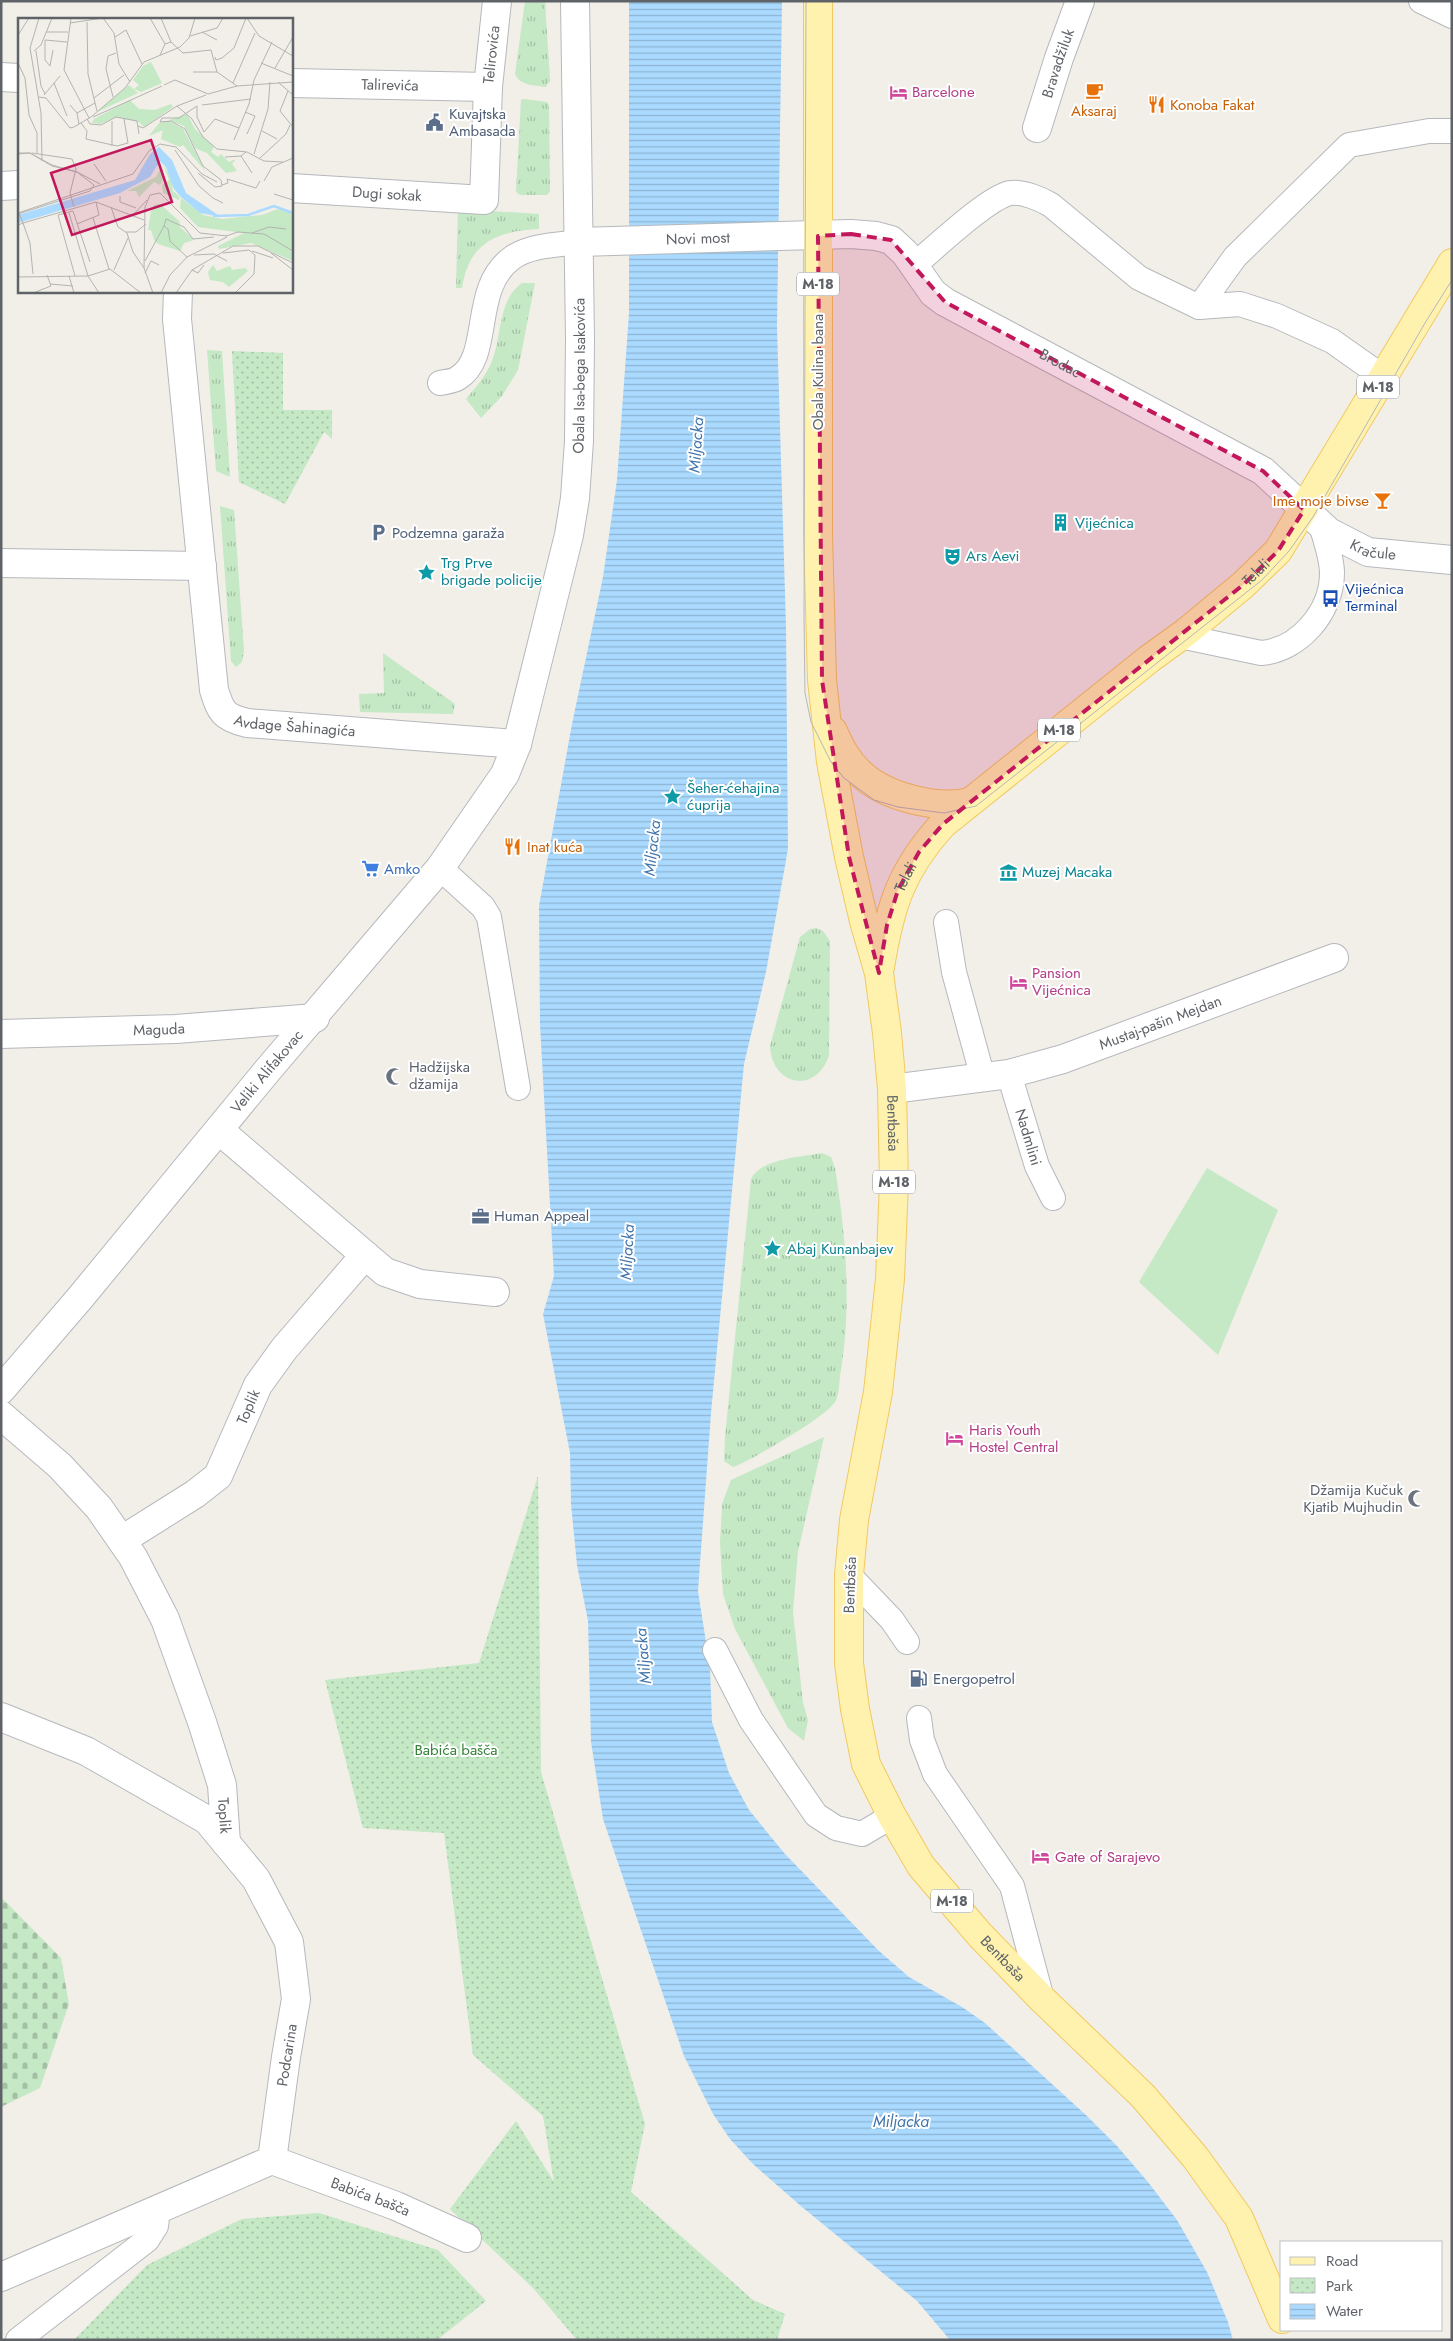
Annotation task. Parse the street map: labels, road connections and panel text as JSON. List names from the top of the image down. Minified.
{"streets":{"main road":["M-18","Obala Kulina bana","Telali","Bentbaša"],"street":["Telirovića","Bravadžiluk","Talirevića","Dugi sokak","Novi most","Brodac","Obala Isa-bega Isakovića","Kračule","Avdage Šahinagića","Mustaj-pašin Mejdan","Maguda","Veliki Alifakovac","Toplik","Podcarina","Babića bašča"],"lane":["Nadmlini"]},"crossings":[["Telirovića","Talirevića"],["Telirovića","Dugi sokak"],["Novi most","Brodac"],["Novi most","Obala Kulina bana"],["Novi most","Obala Isa-bega Isakovića"],["Brodac","Obala Kulina bana"],["Brodac","Kračule"],["Brodac","Telali"],["Obala Kulina bana","Telali"],["Obala Kulina bana","Bentbaša"],["Obala Isa-bega Isakovića","Avdage Šahinagića"],["Obala Isa-bega Isakovića","Veliki Alifakovac"],["Kračule","Telali"],["Telali","Bentbaša"],["Avdage Šahinagića","Veliki Alifakovac"],["Mustaj-pašin Mejdan","Bentbaša"],["Mustaj-pašin Mejdan","Nadmlini"],["Maguda","Veliki Alifakovac"],["Toplik","Podcarina"],["Podcarina","Babića bašča"]],"water":["Miljacka"],"parks":["Babića bašča"],"places":{"cafe":["Aksaraj"],"hotel":["Barcelone","Pansion Vijećnica","Haris Youth Hostel Central","Gate of Sarajevo"],"restaurant":["Konoba Fakat","Inat kuća"],"public building":["Kuvajtska Ambasada"],"bar":["Ime moje bivse"],"building":["Vijećnica"],"parking":["Podzemna garaža"],"theatre":["Ars Aevi"],"place":["Trg Prve brigade policije","Šeher-ćehajina ćuprija","Abaj Kunanbajev"],"bus stop":["Vijećnica Terminal"],"supermarket":["Amko"],"museum":["Muzej Macaka"],"mosque":["Hadžijska džamija","Džamija Kučuk Kjatib Mujhudin"],"office":["Human Appeal"],"fuel station":["Energopetrol"]},"legend":["Road","Park","Water"]}
